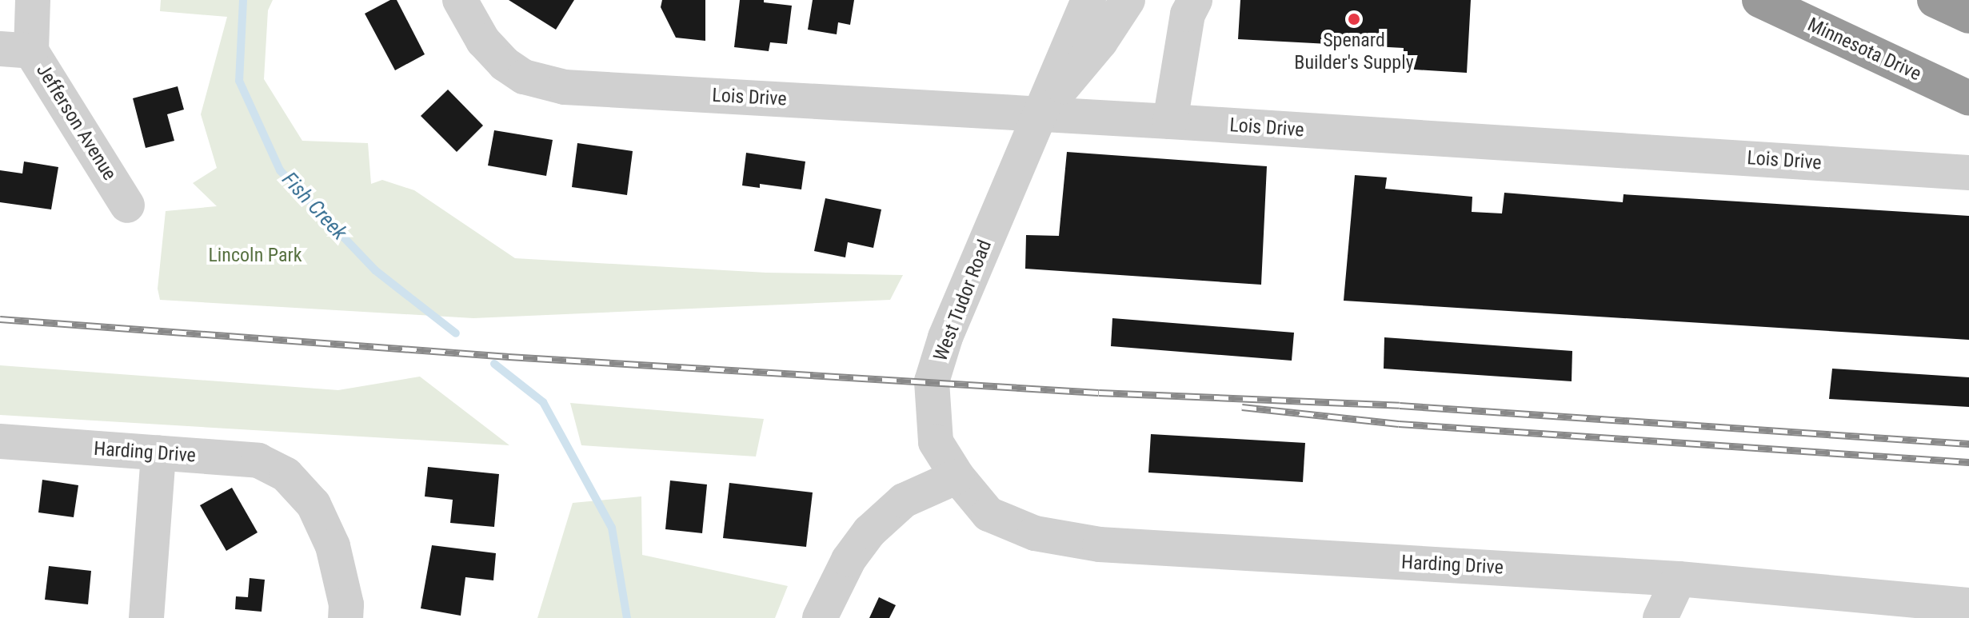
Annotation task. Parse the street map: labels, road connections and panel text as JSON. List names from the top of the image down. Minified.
{"streets":{"highway":["Minnesota Drive"],"street":["Lois Drive","Jefferson Avenue","West Tudor Road","Harding Drive"]},"crossings":[["Lois Drive","West Tudor Road"],["West Tudor Road","Harding Drive"]],"water":["Fish Creek"],"parks":["Lincoln Park"],"places":["Spenard Builder's Supply"]}
